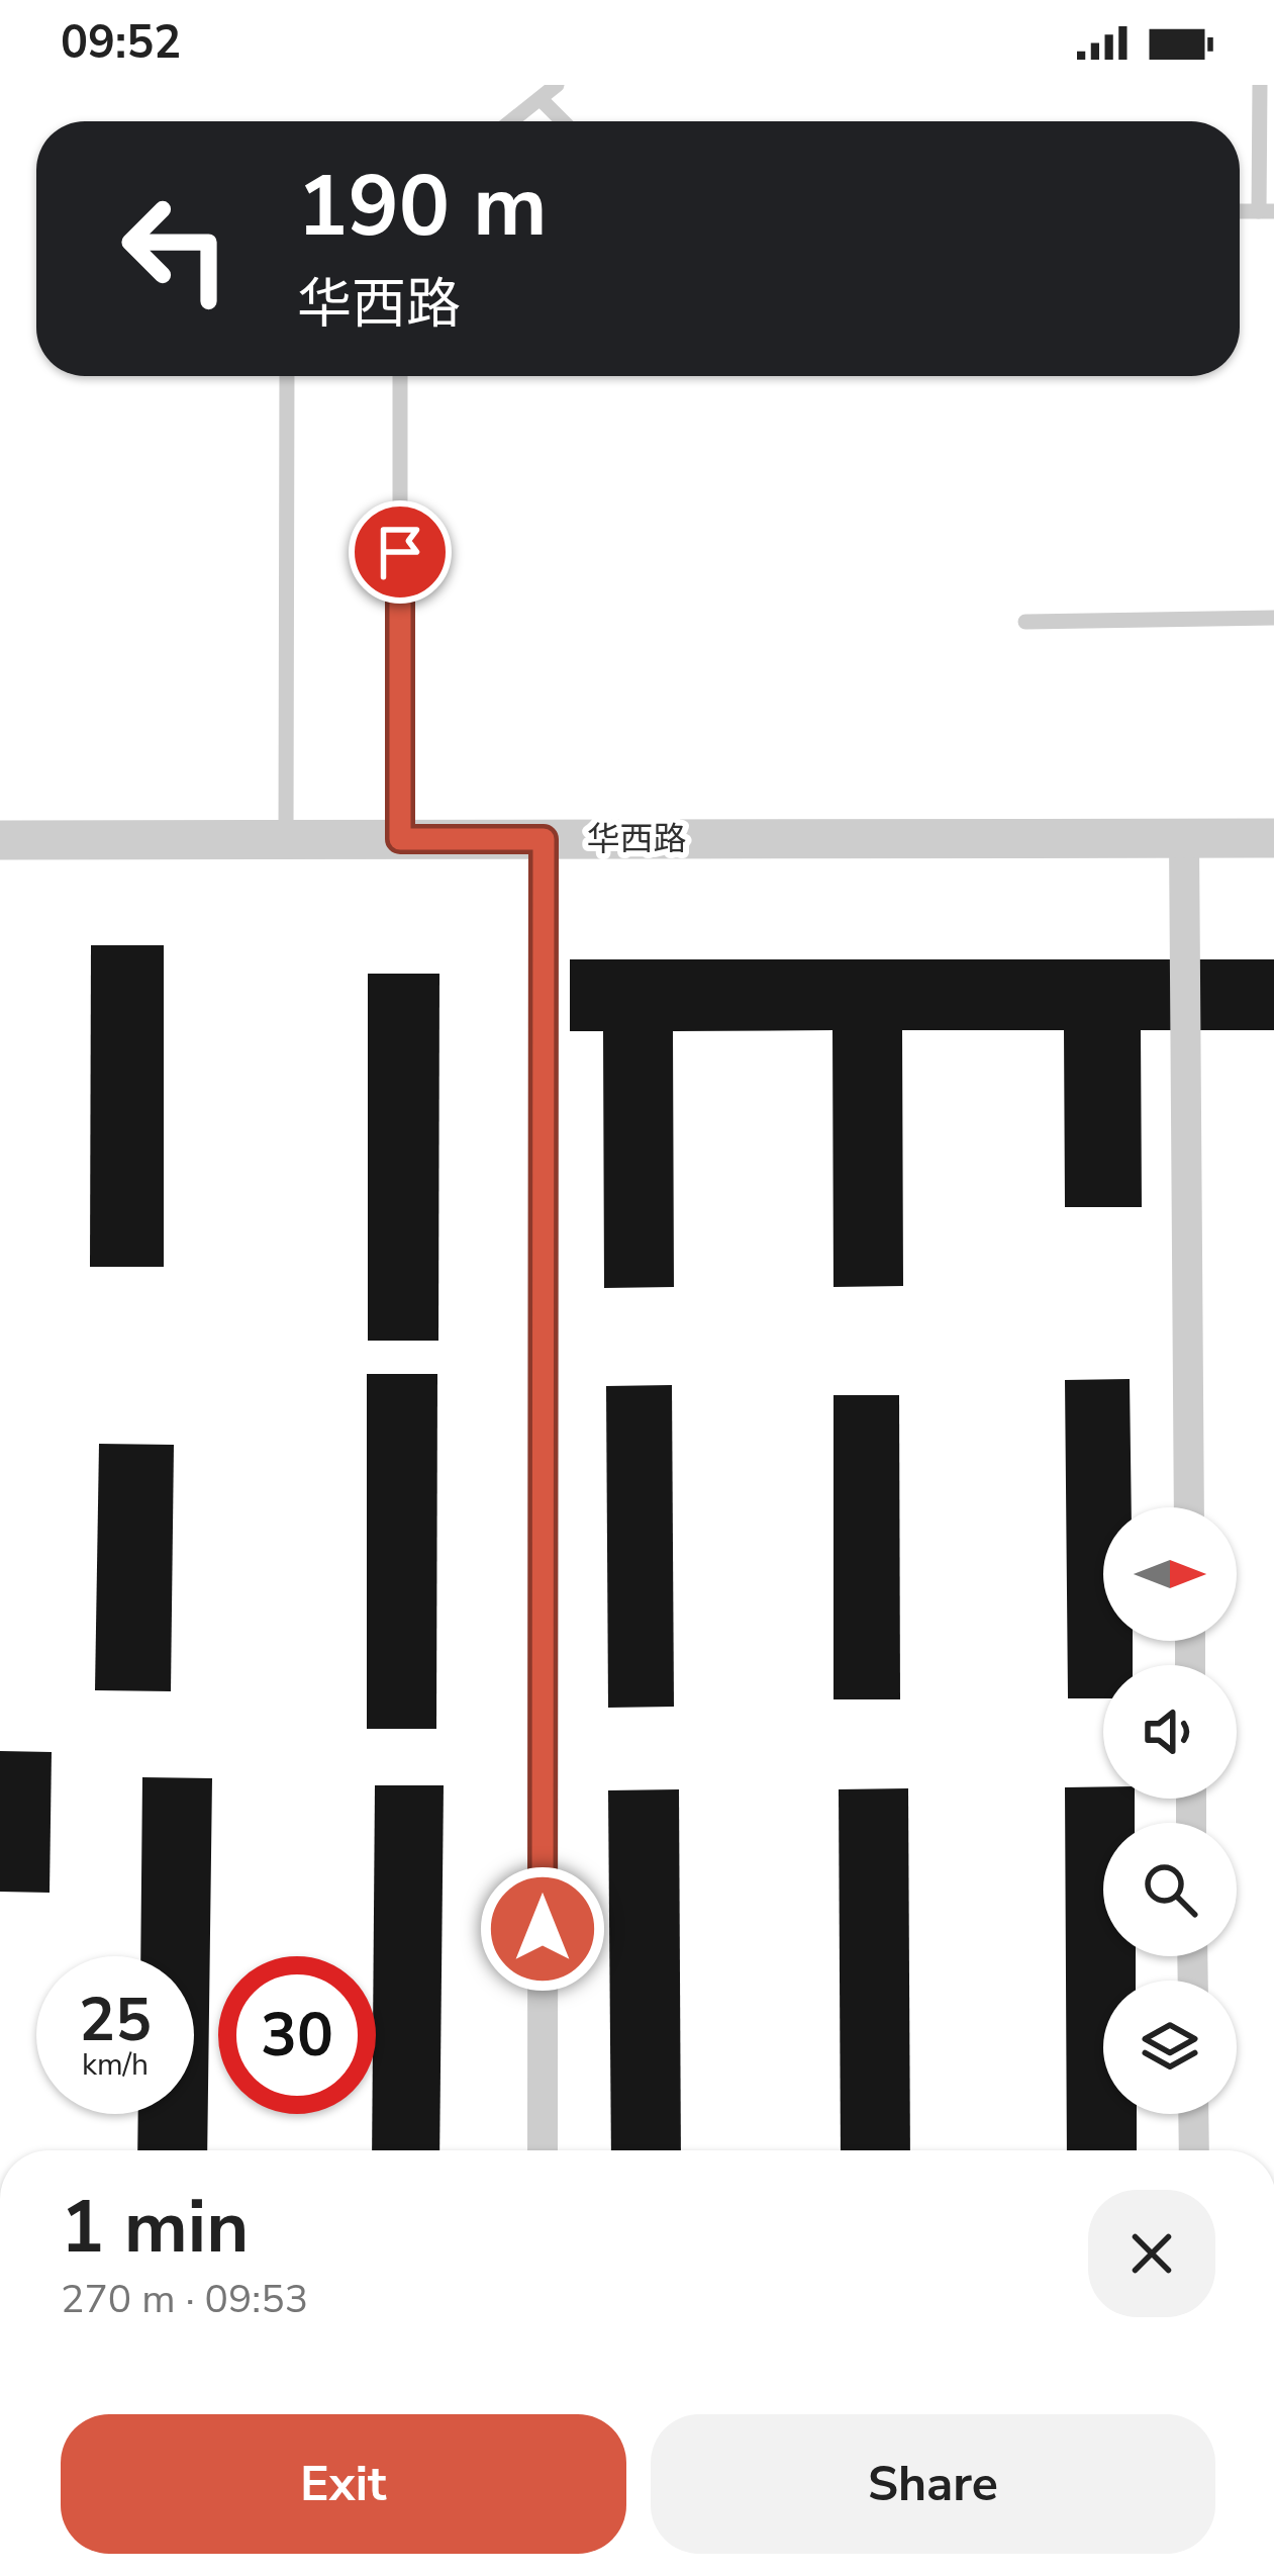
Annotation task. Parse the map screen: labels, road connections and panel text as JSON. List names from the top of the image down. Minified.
{"streets":{"street":["华西路"]},"north":"right","page":{"status":"09:52","turn":["190 m","华西路"],"speed":"25 km/h","limit":"30","heading":["1 min","270 m · 09:53"],"buttons":["Exit","Share"]}}
